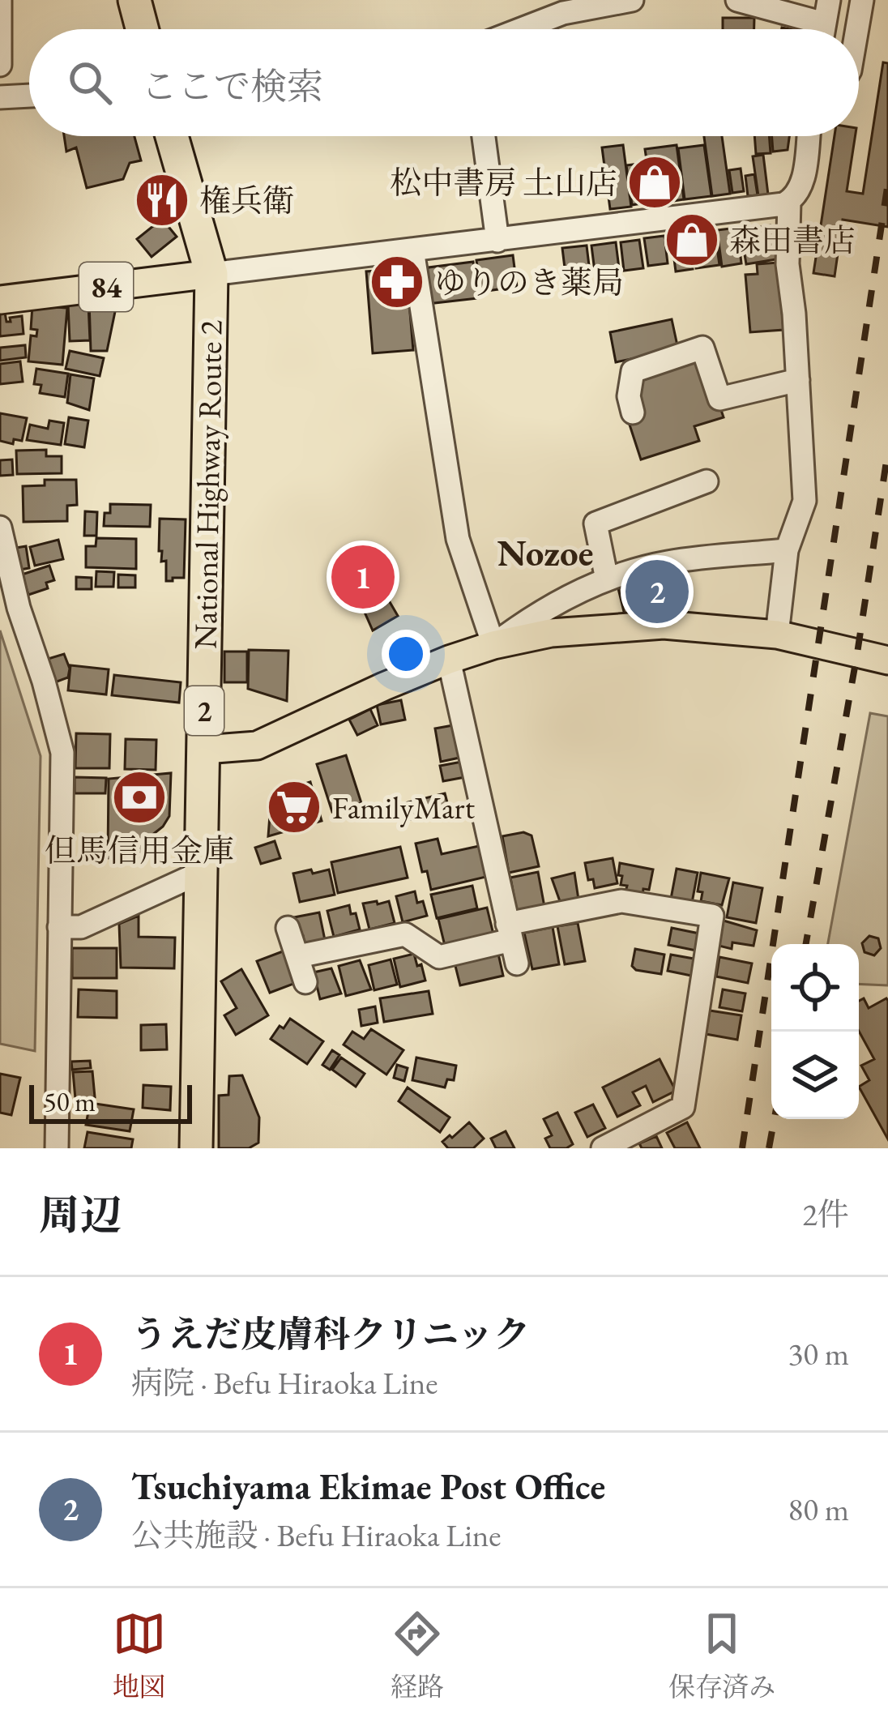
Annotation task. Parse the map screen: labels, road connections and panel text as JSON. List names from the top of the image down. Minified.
{"streets":{"highway":["National Highway Route 2","2"],"main road":["84"]},"crossings":[["84","National Highway Route 2"]],"districts":["Nozoe"],"places":{"shop":["松中書房 土山店","森田書店"],"restaurant":["権兵衛"],"pharmacy":["ゆりのき薬局"],"bank":["但馬信用金庫"],"supermarket":["FamilyMart"]},"scale_bar":"50 m","page":{"search":"ここで検索","pins":["1","2"],"scale":"50 m","heading":["周辺","2件"],"list":[{"mark":"1","name":"うえだ皮膚科クリニック","note":"病院 · Befu Hiraoka Line","value":"30 m"},{"mark":"2","name":"Tsuchiyama Ekimae Post Office","note":"公共施設 · Befu Hiraoka Line","value":"80 m"}],"nav":["地図","経路","保存済み"]}}
